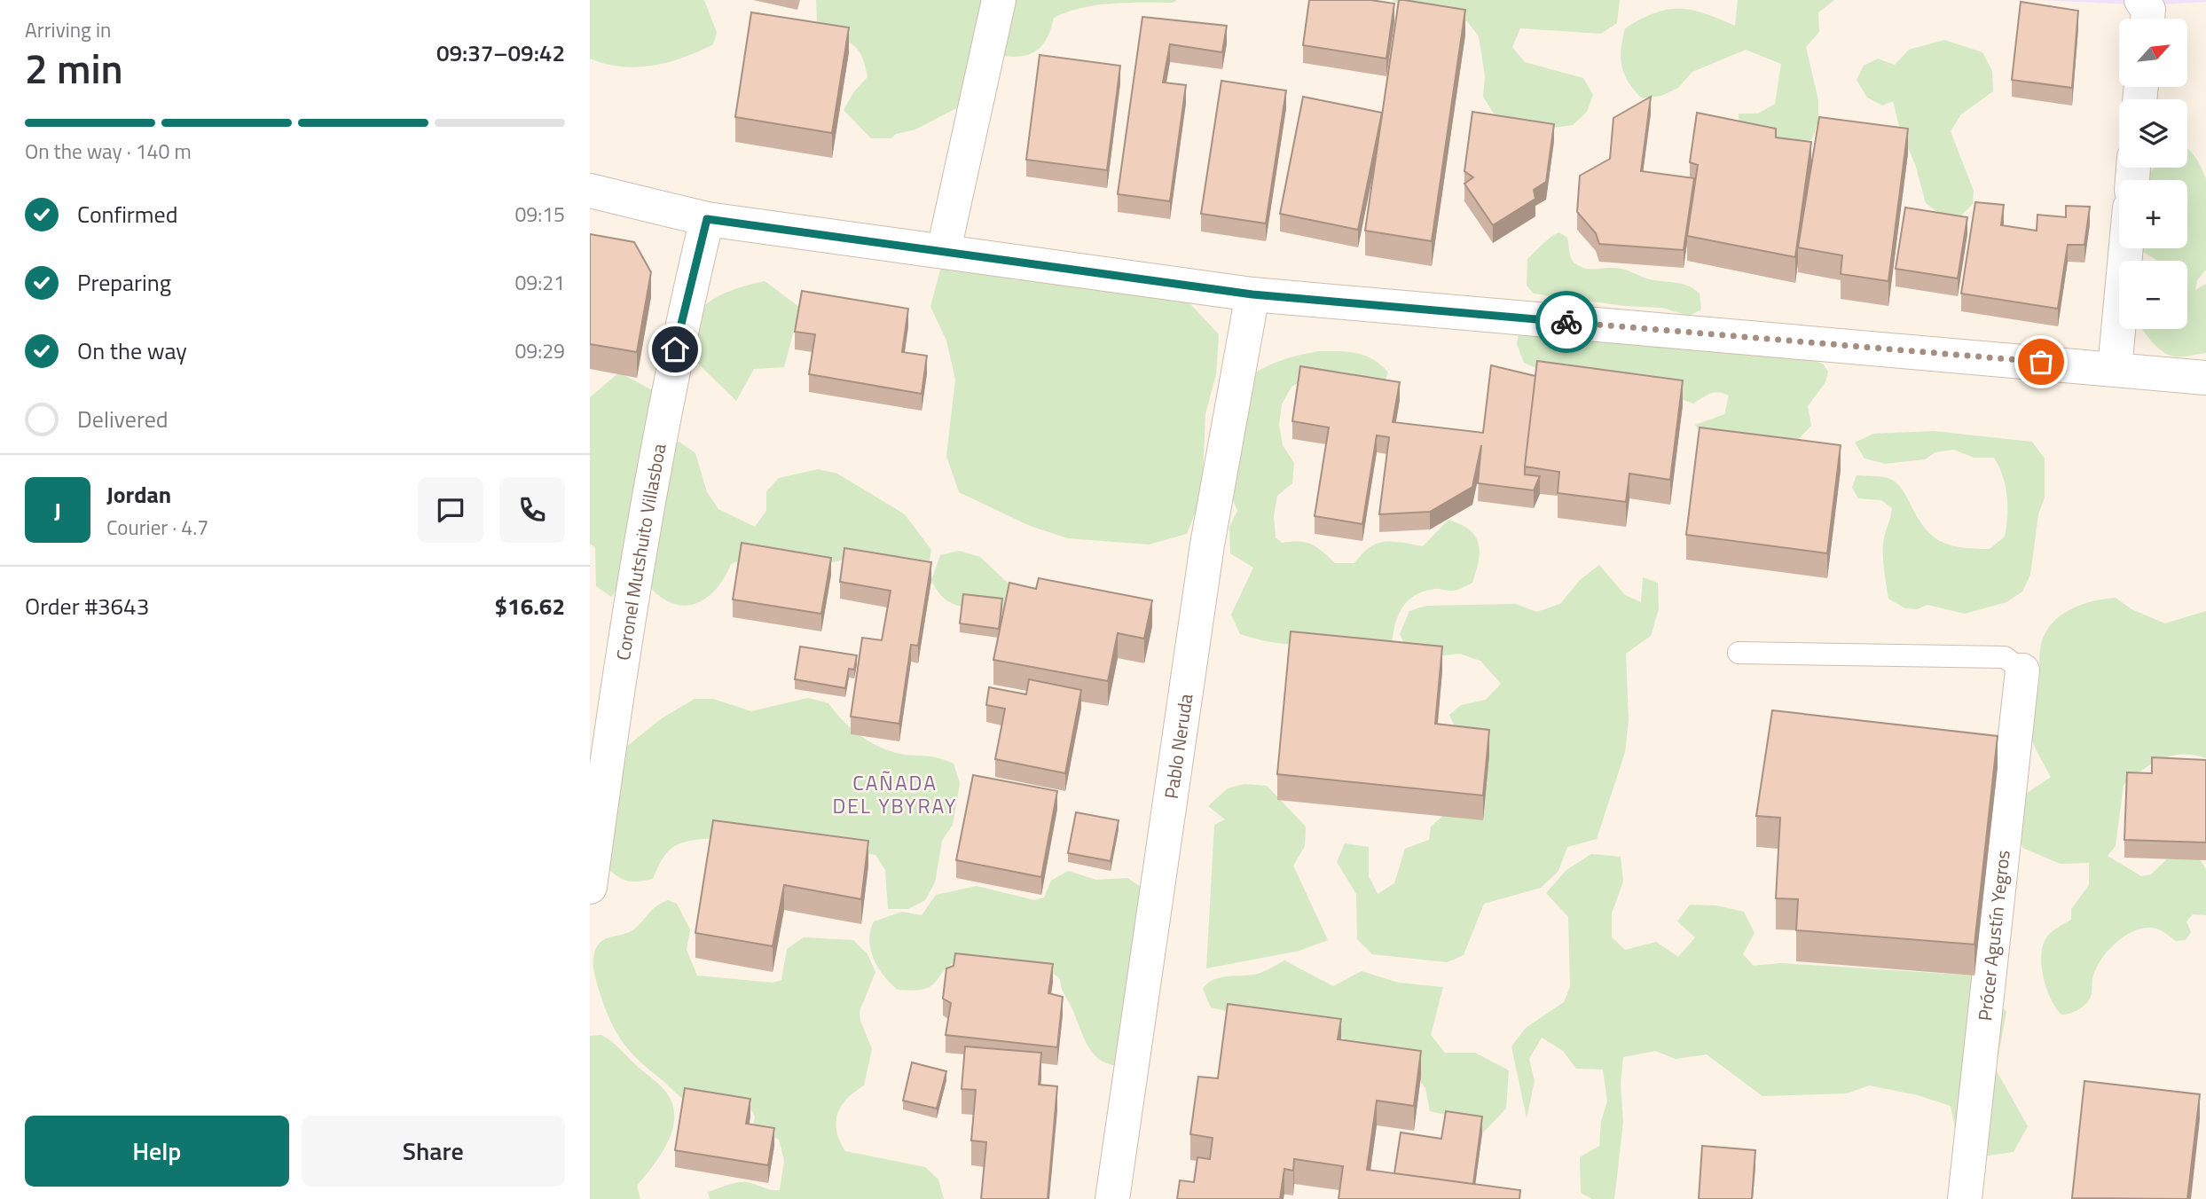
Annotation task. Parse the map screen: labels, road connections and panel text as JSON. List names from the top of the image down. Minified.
{"streets":{"street":["Coronel Mutshuito Villasboa","Pablo Neruda","Prócer Agustín Yegros"]},"districts":["CAÑADA DEL YBYRAY"],"north":"top right","page":{"heading":["2 min","Arriving in","09:37–09:42"],"panel":["Jordan","Courier · 4.7","Order #3643","$16.62"],"map_buttons":["+","−"],"bar":"On the way · 140 m","list":[["Confirmed","09:15"],["Preparing","09:21"],["On the way","09:29"],"Delivered"],"round":"J","buttons":["Help","Share"]}}
